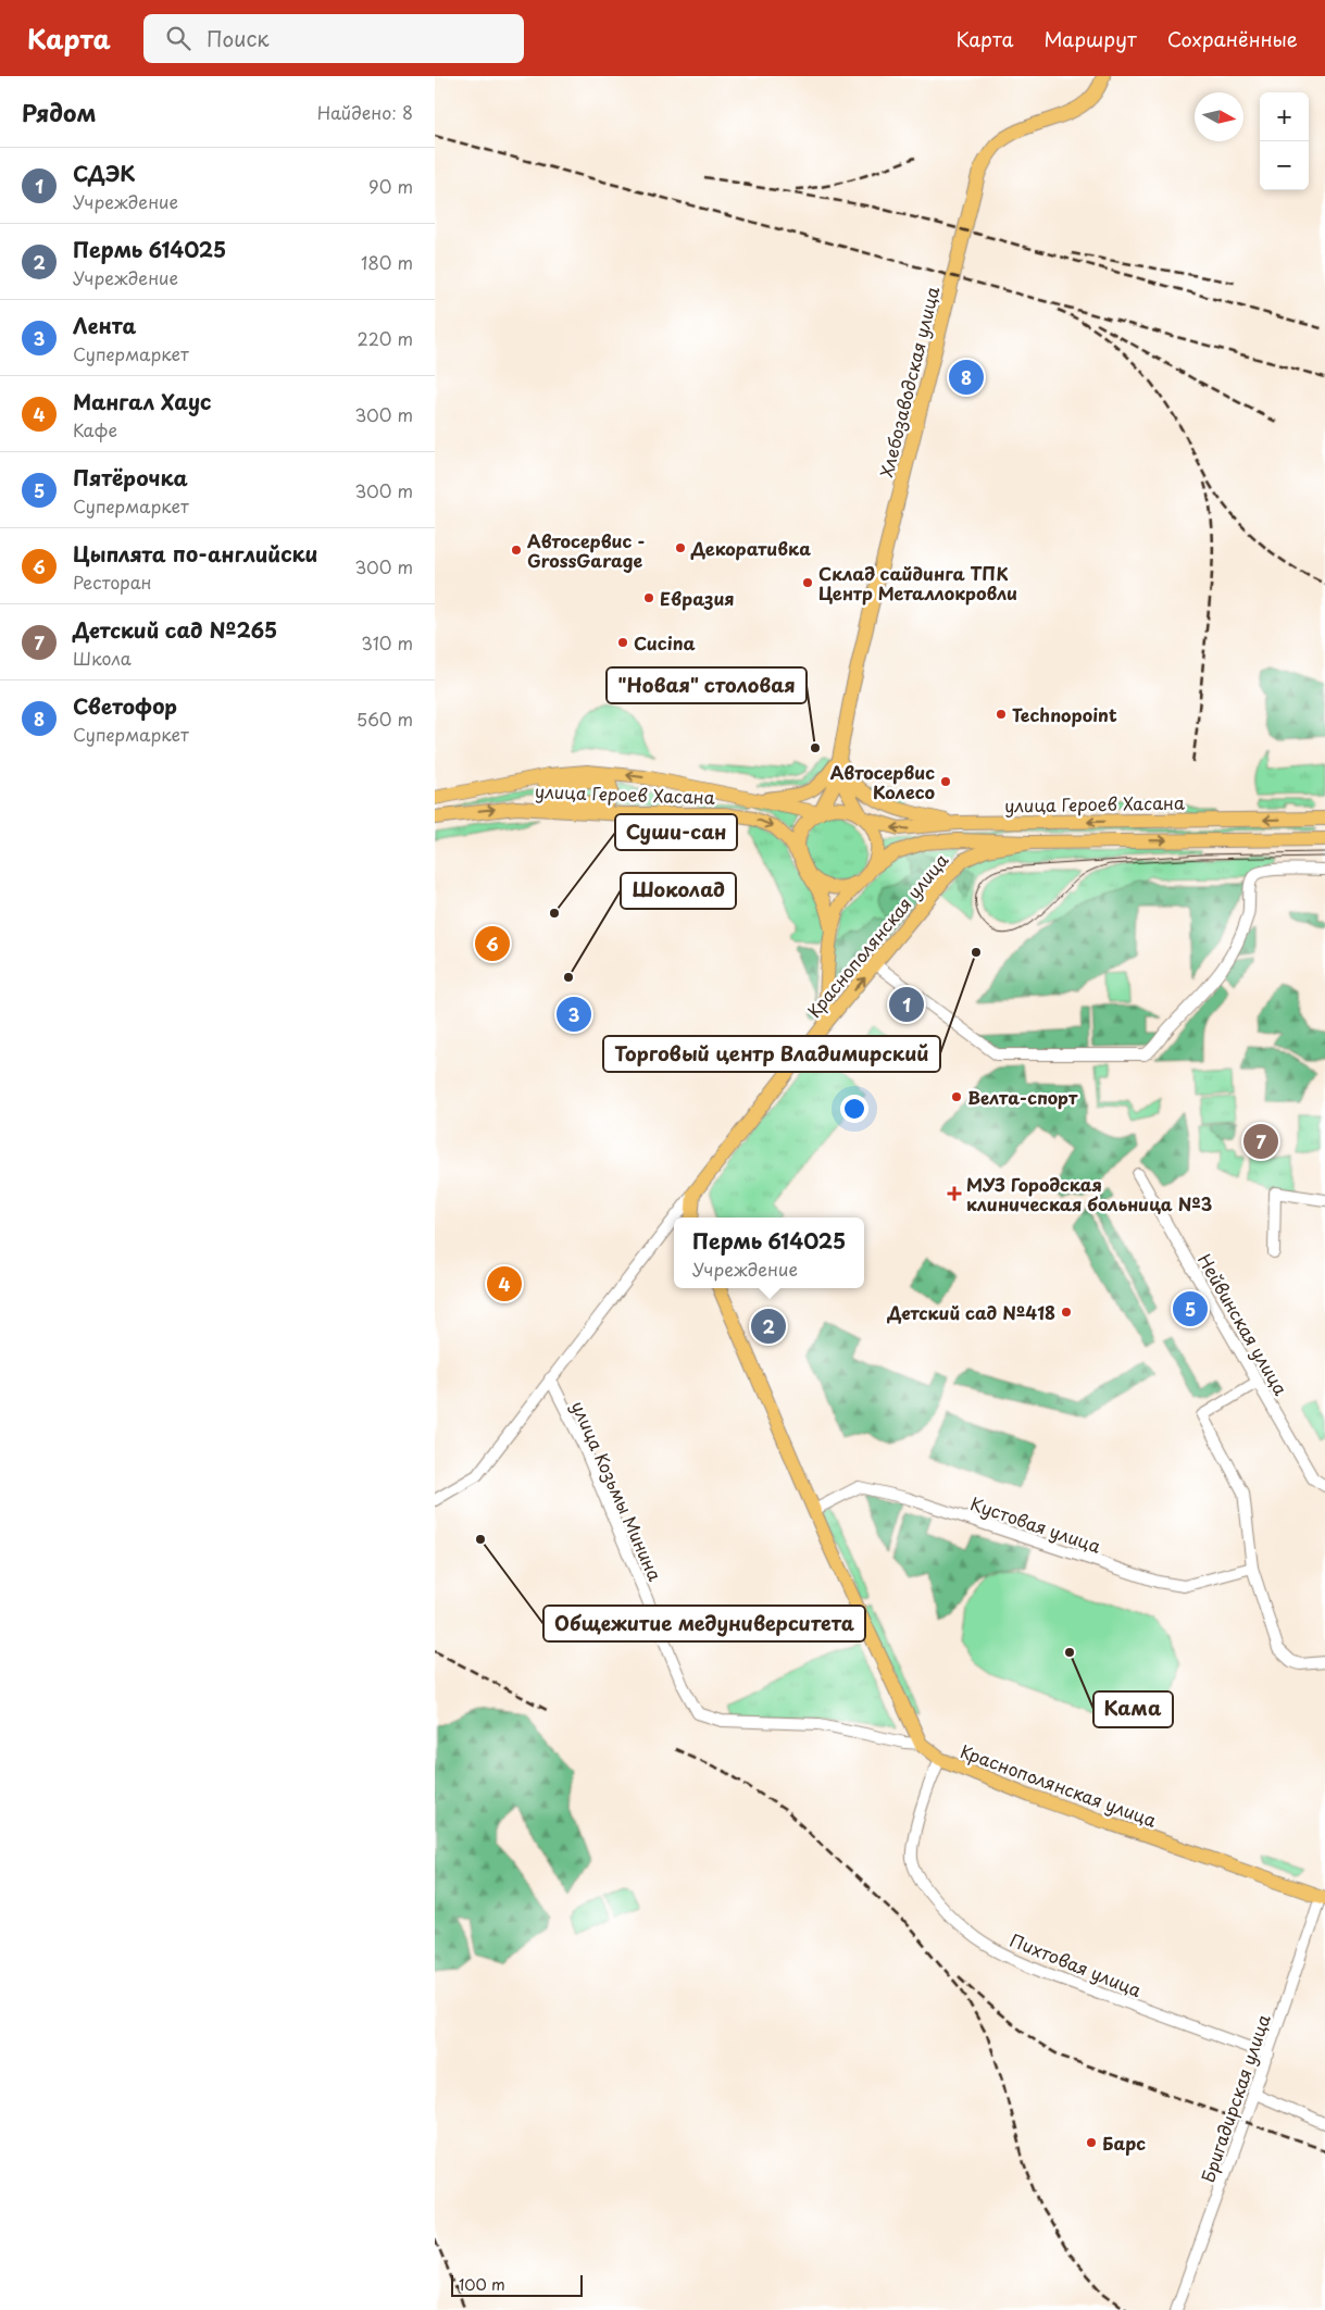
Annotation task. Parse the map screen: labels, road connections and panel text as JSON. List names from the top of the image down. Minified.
{"streets":{"main road":["Хлебозаводская улица","улица Героев Хасана","Краснополянская улица"],"street":["Нейвинская улица","улица Козьмы Минина","Кустовая улица","Пихтовая улица","Бригадирская улица"]},"crossings":[["Хлебозаводская улица","улица Героев Хасана"],["улица Героев Хасана","Краснополянская улица"],["Краснополянская улица","улица Козьмы Минина"],["Краснополянская улица","Кустовая улица"],["Краснополянская улица","Пихтовая улица"],["Краснополянская улица","Бригадирская улица"],["Пихтовая улица","Бригадирская улица"]],"places":{"other":["Декоративка","Автосервис - GrossGarage","Склад сайдинга ТПК Центр Металлокровли","Евразия","Cucina","Technopoint","\"Новая\" столовая","Автосервис Колесо","Суши-сан","Торговый центр Владимирский","Шоколад","Велта-спорт","Детский сад №418","Общежитие медуниверситета","Кама","Барс"],"health":["МУЗ Городская клиническая больница №3"]},"scale_bar":"100 m","north":"right","page":{"header":"Карта","search":"Поиск","nav":["Карта","Маршрут","Сохранённые"],"heading":["Рядом","Найдено: 8"],"map_buttons":["+","−"],"list":[{"mark":"1","name":"СДЭК","note":"Учреждение","value":"90 m"},{"mark":"2","name":"Пермь 614025","note":"Учреждение","value":"180 m"},{"mark":"3","name":"Лента","note":"Супермаркет","value":"220 m"},{"mark":"4","name":"Мангал Хаус","note":"Кафе","value":"300 m"},{"mark":"5","name":"Пятёрочка","note":"Супермаркет","value":"300 m"},{"mark":"6","name":"Цыплята по-английски","note":"Ресторан","value":"300 m"},{"mark":"7","name":"Детский сад №265","note":"Школа","value":"310 m"},{"mark":"8","name":"Светофор","note":"Супермаркет","value":"560 m"}],"pins":["8","6","1","3","7","4","5","2"],"popup":["Пермь 614025","Учреждение"],"scale":"100 m"}}
